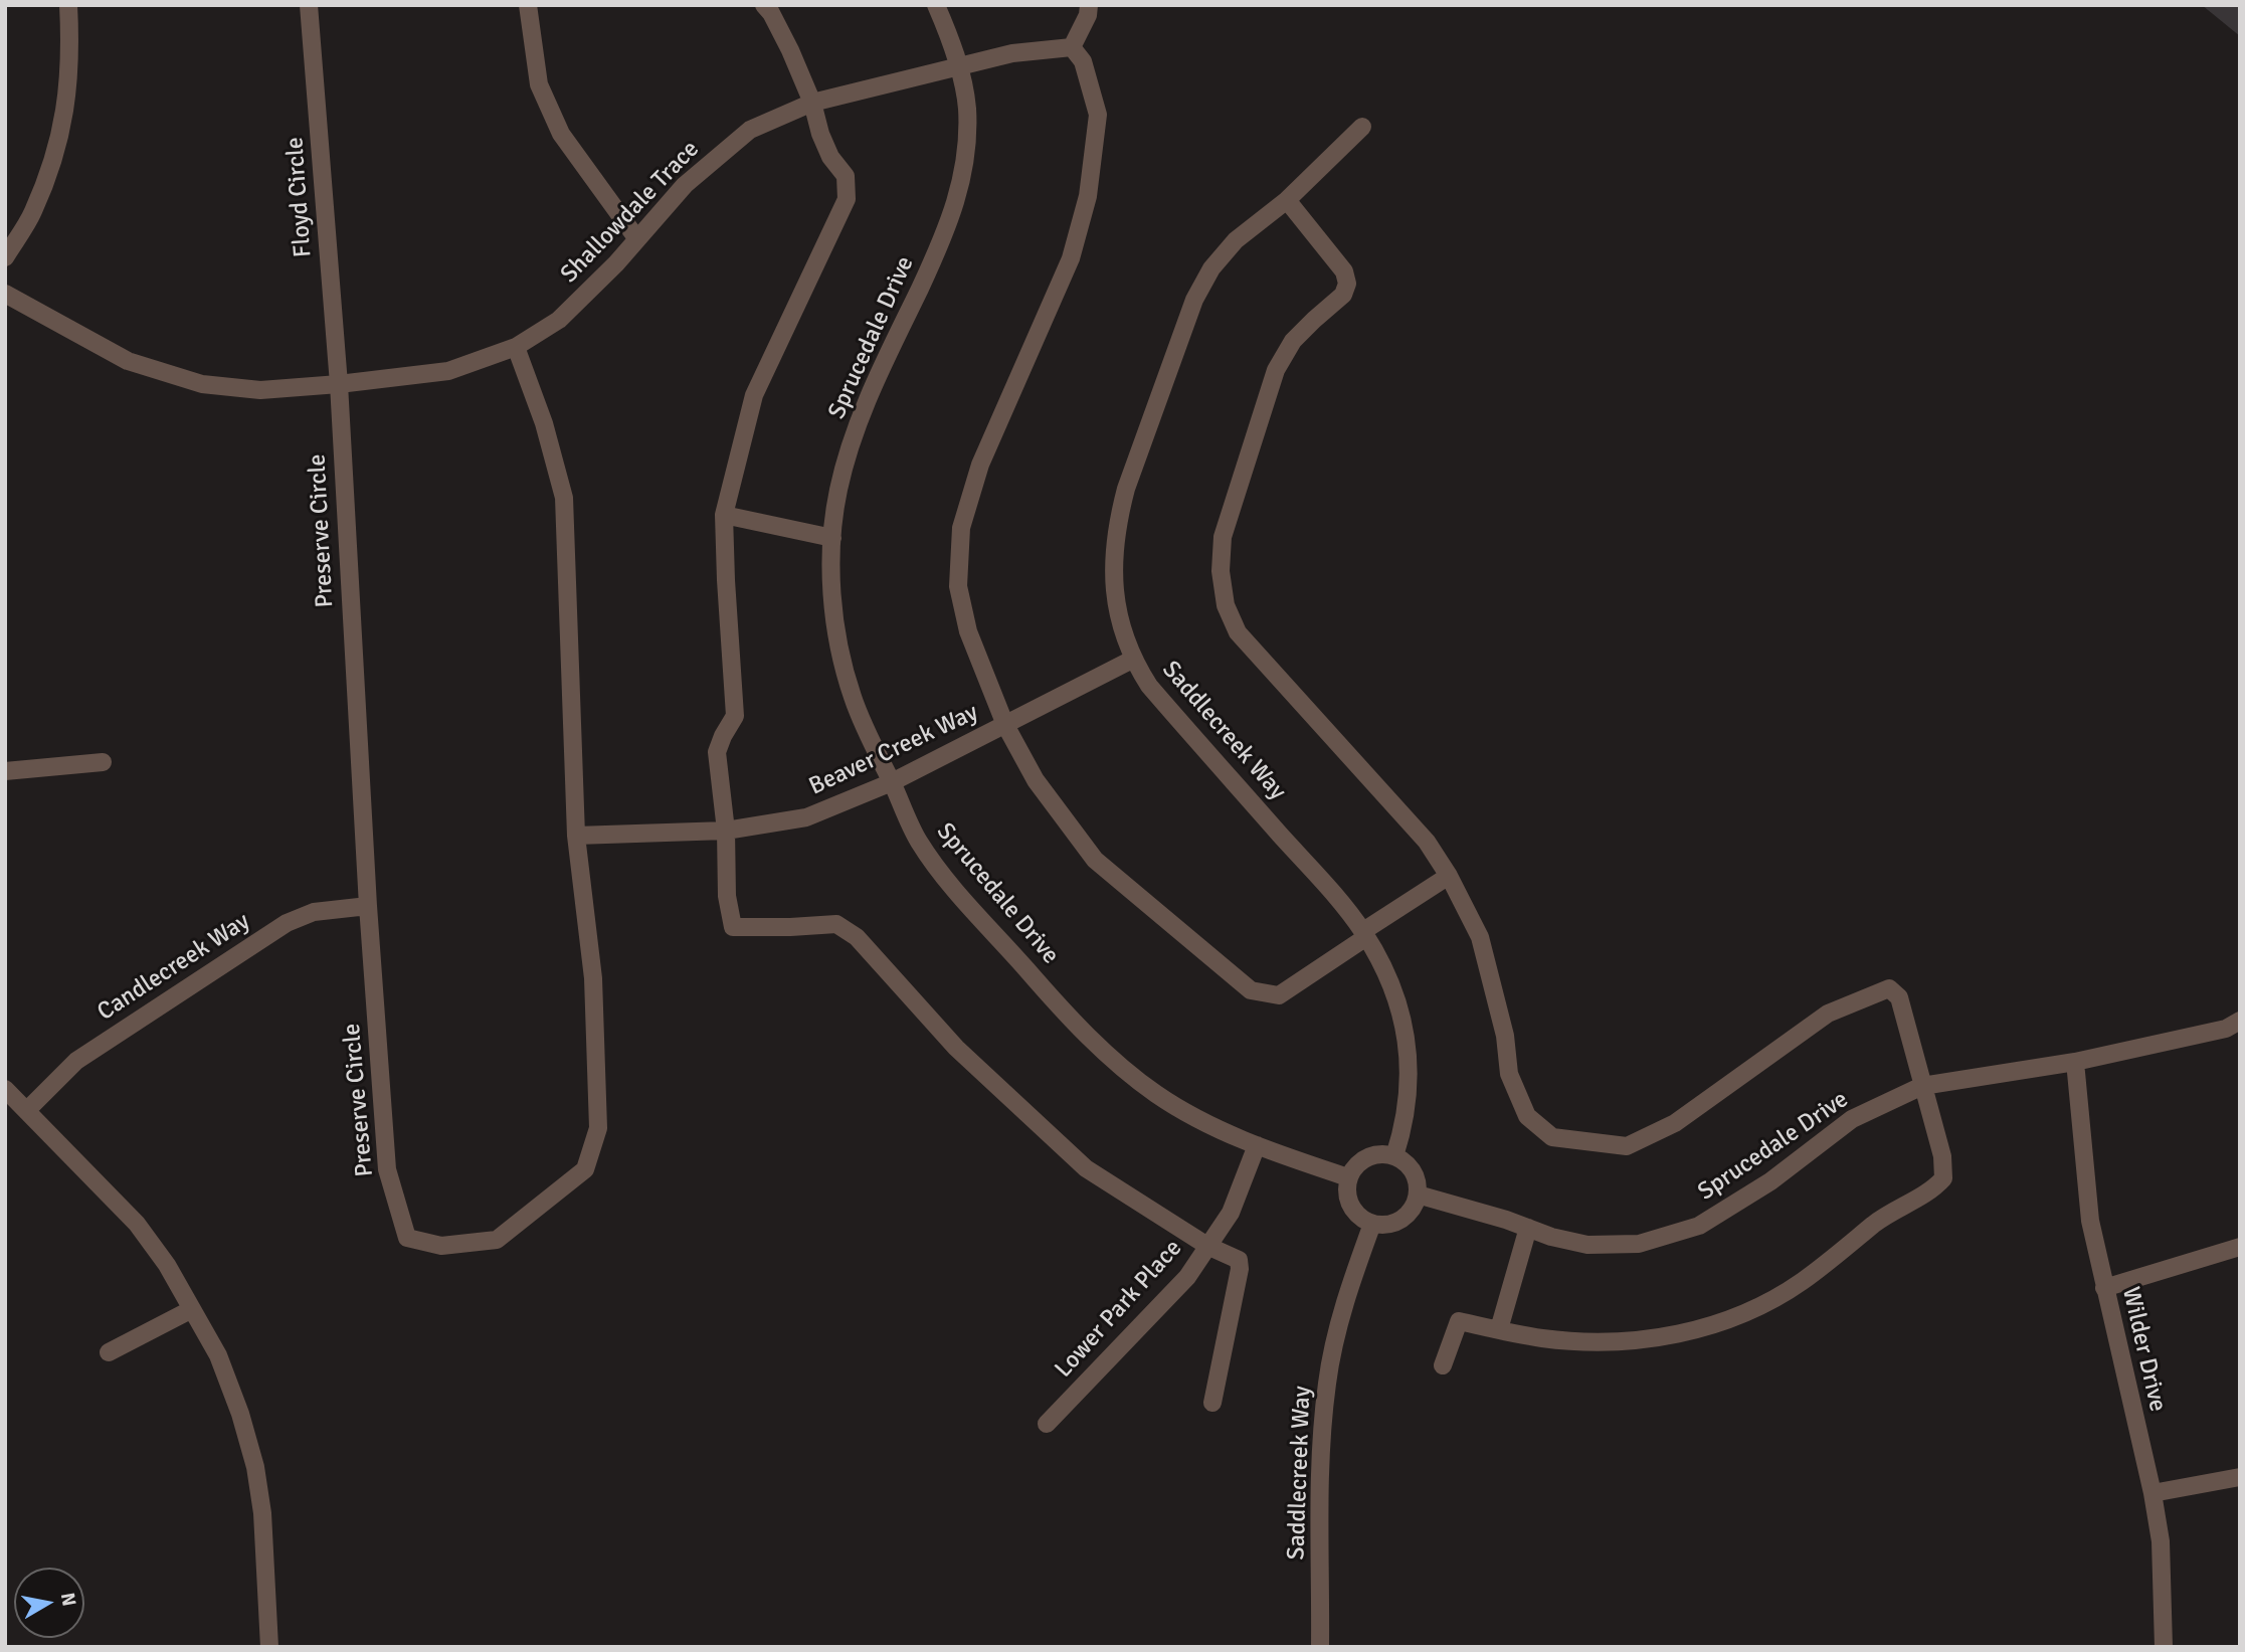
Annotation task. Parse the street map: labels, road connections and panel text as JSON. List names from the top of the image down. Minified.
{"streets":{"street":["Floyd Circle","Shallowdale Trace","Sprucedale Drive","Preserve Circle","Saddlecreek Way","Beaver Creek Way","Candlecreek Way","Lower Park Place","Wilder Drive"]},"crossings":[["Floyd Circle","Shallowdale Trace"],["Floyd Circle","Preserve Circle"],["Shallowdale Trace","Sprucedale Drive"],["Shallowdale Trace","Preserve Circle"],["Sprucedale Drive","Saddlecreek Way"],["Sprucedale Drive","Beaver Creek Way"],["Sprucedale Drive","Lower Park Place"],["Sprucedale Drive","Wilder Drive"],["Preserve Circle","Beaver Creek Way"],["Preserve Circle","Candlecreek Way"],["Saddlecreek Way","Beaver Creek Way"]],"north":"right"}
